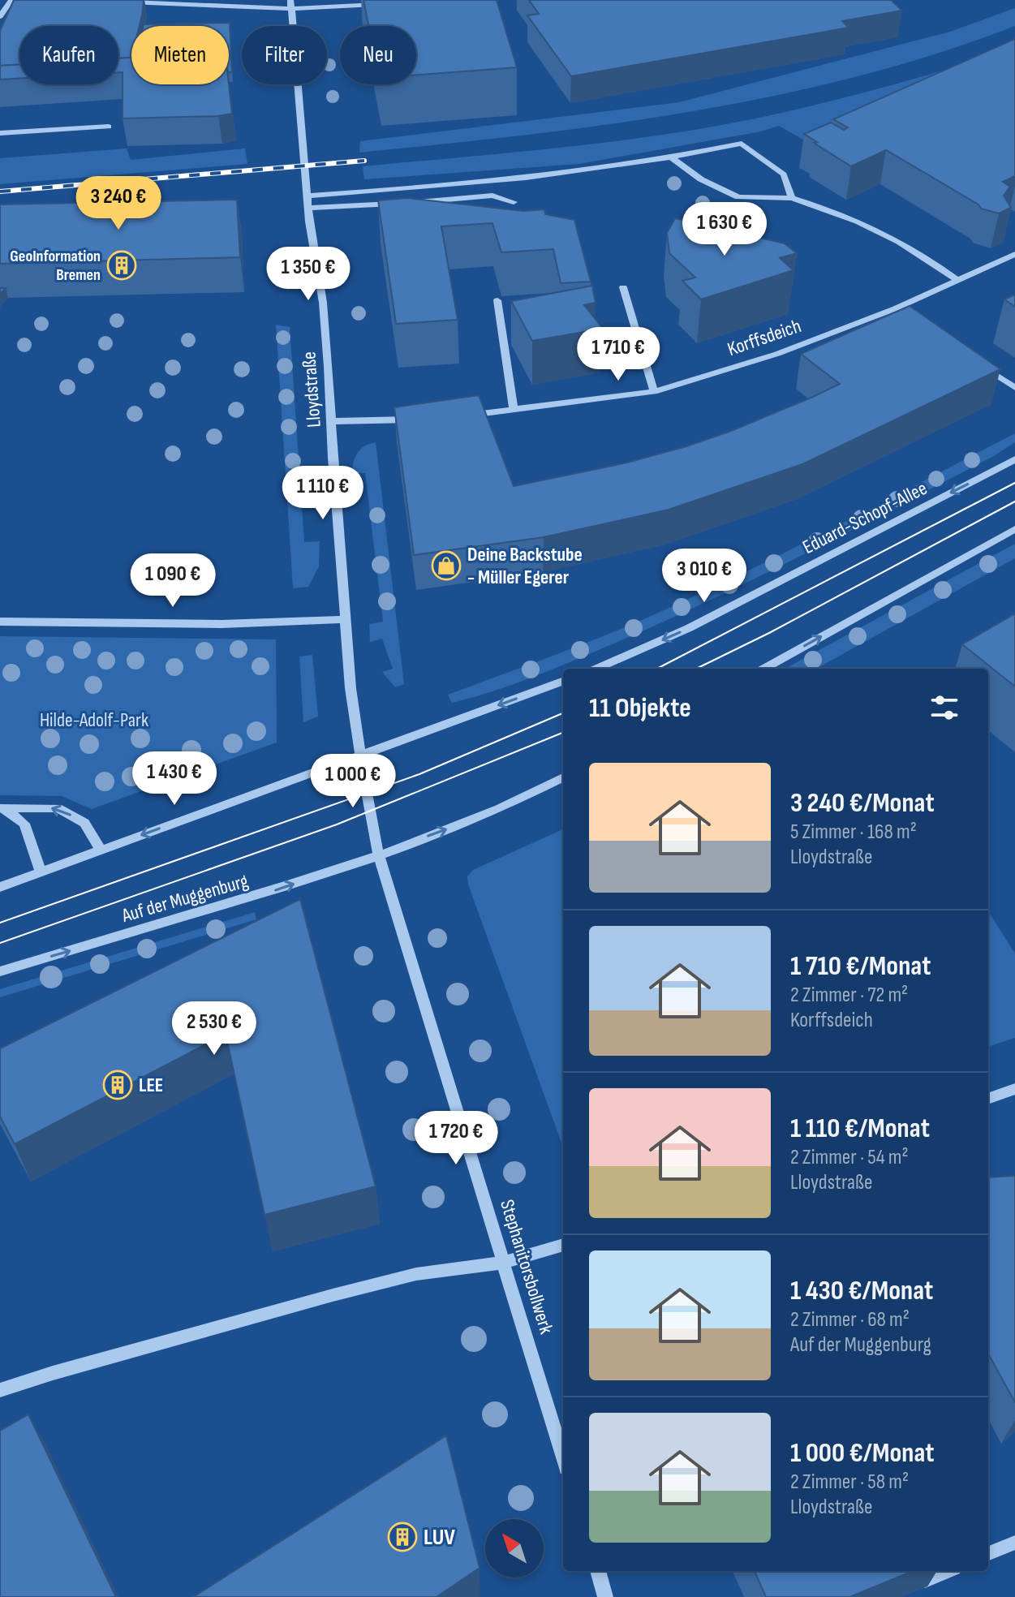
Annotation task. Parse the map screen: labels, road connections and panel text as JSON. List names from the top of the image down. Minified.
{"streets":{"street":["Korffsdeich","Lloydstraße","Eduard-Schopf-Allee","Auf der Muggenburg","Stephanitorsbollwerk"]},"crossings":[["Lloydstraße","Auf der Muggenburg"],["Lloydstraße","Stephanitorsbollwerk"],["Auf der Muggenburg","Stephanitorsbollwerk"]],"parks":["Hilde-Adolf-Park"],"places":{"building":["GeoInformation Bremen","LEE","LUV"],"shop":["Deine Backstube - Müller Egerer"]},"north":"top left","page":{"chip":["Kaufen","Mieten","Filter","Neu"],"price":["3 240 €","1 630 €","1 350 €","1 710 €","1 110 €","3 010 €","1 090 €","1 430 €","1 000 €","2 530 €","1 720 €"],"heading":"11 Objekte","list":[{"name":"3 240 €/Monat","note":"5 Zimmer · 168 m² · Lloydstraße"},{"name":"1 710 €/Monat","note":"2 Zimmer · 72 m² · Korffsdeich"},{"name":"1 110 €/Monat","note":"2 Zimmer · 54 m² · Lloydstraße"},{"name":"1 430 €/Monat","note":"2 Zimmer · 68 m² · Auf der Muggenburg"},{"name":"1 000 €/Monat","note":"2 Zimmer · 58 m² · Lloydstraße"}]}}
